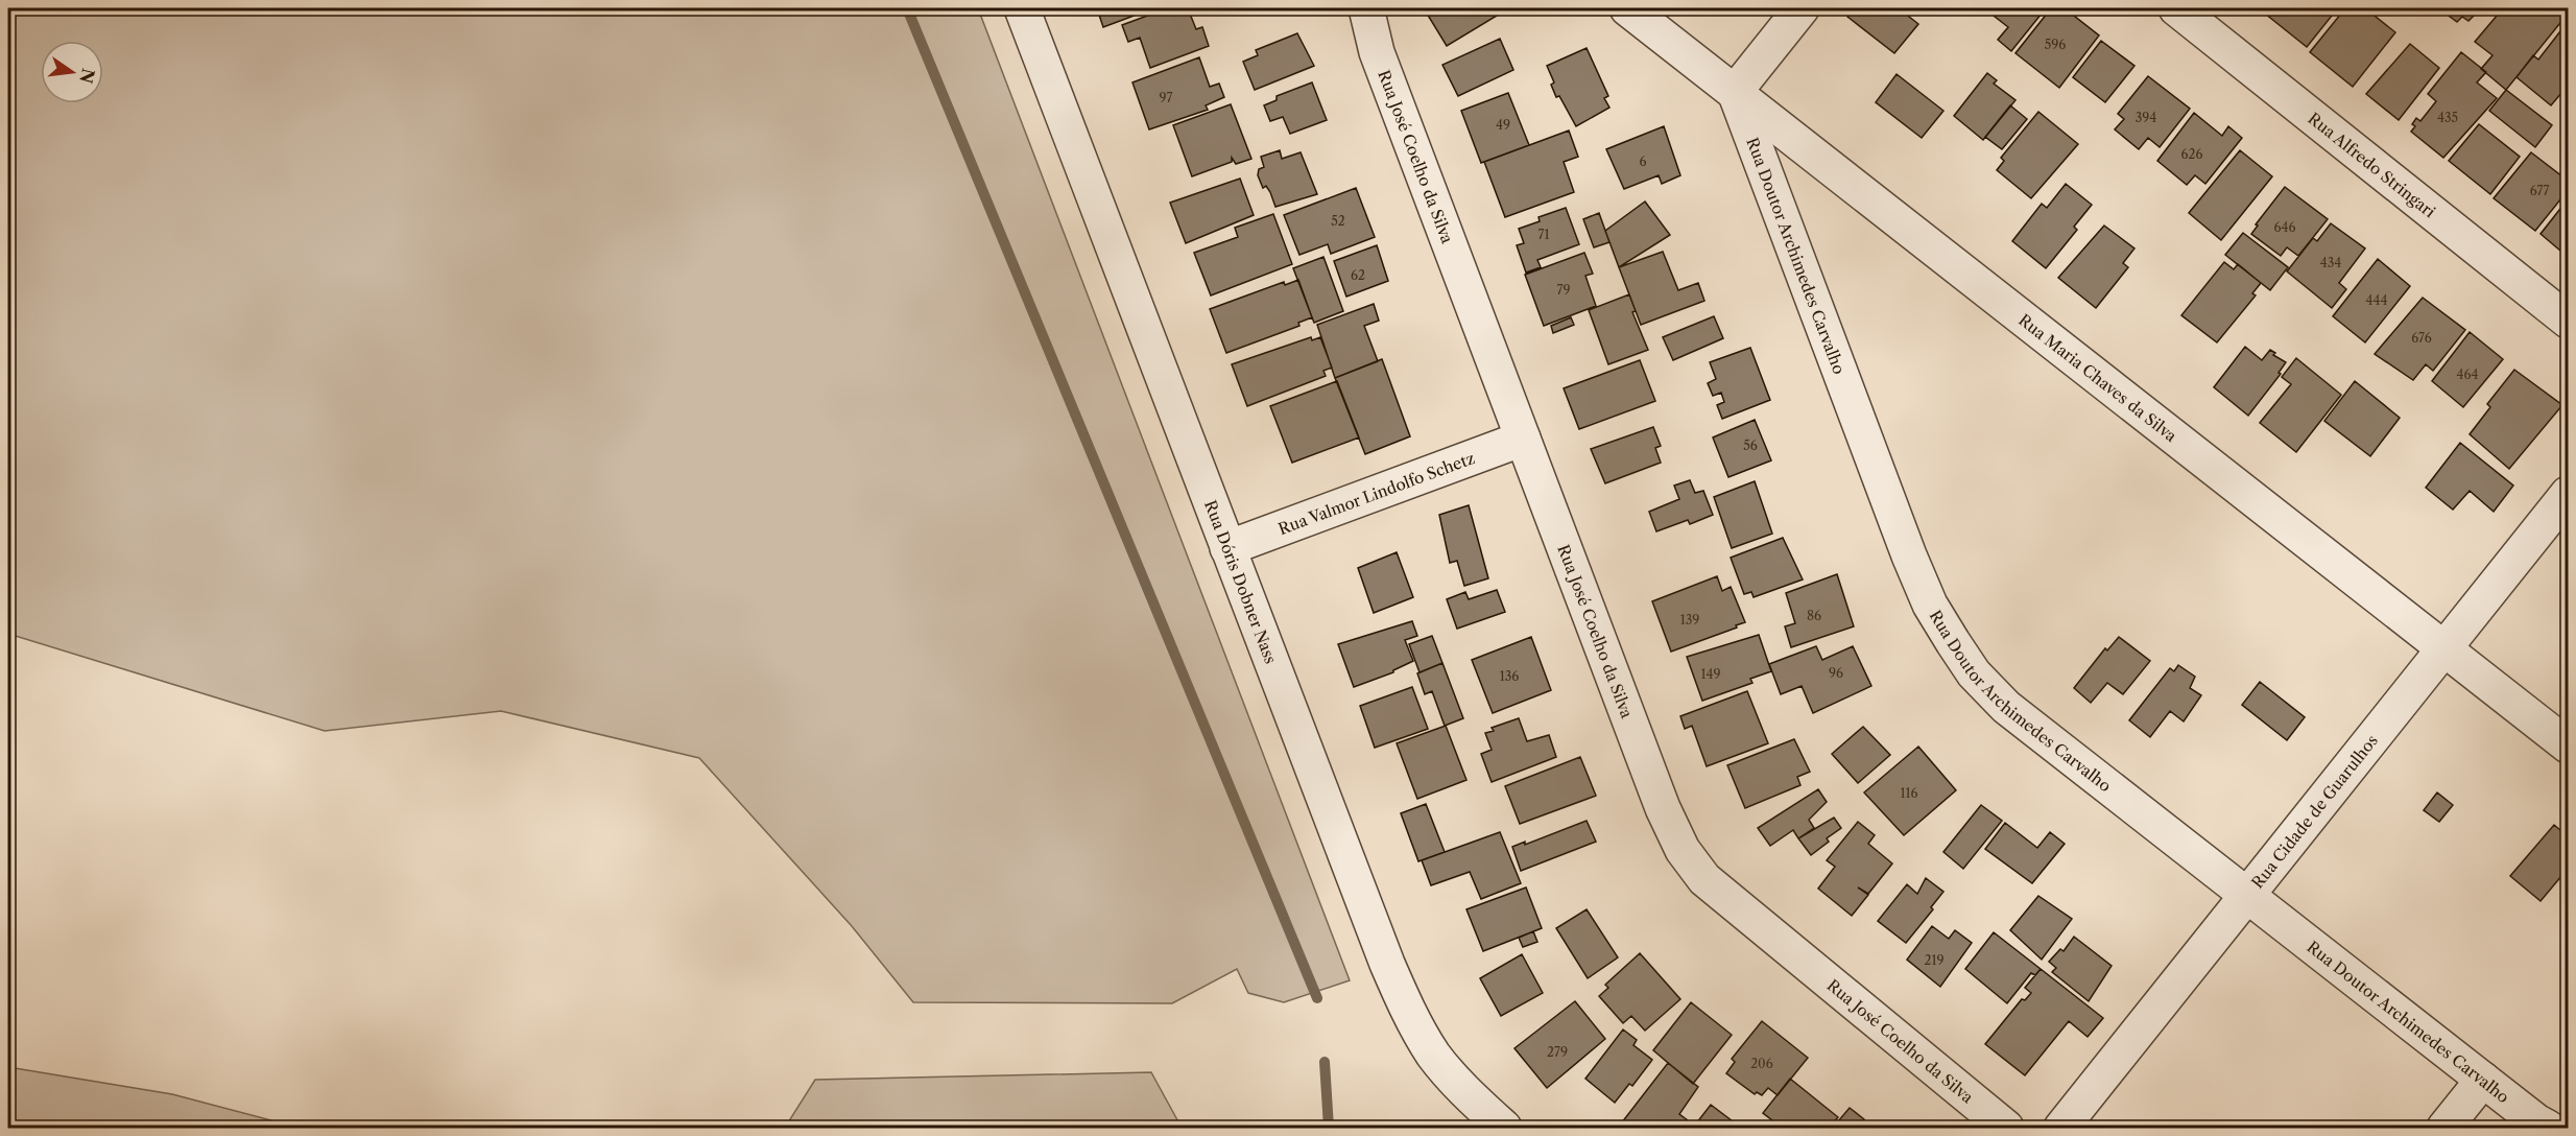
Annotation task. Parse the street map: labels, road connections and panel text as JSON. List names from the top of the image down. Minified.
{"streets":{"street":["Rua José Coelho da Silva","Rua Alfredo Stringari","Rua Doutor Archimedes Carvalho","Rua Maria Chaves da Silva","Rua Valmor Lindolfo Schetz","Rua Dóris Dobner Nass","Rua Cidade de Guarulhos"]},"crossings":[["Rua José Coelho da Silva","Rua Valmor Lindolfo Schetz"],["Rua Doutor Archimedes Carvalho","Rua Maria Chaves da Silva"],["Rua Doutor Archimedes Carvalho","Rua Cidade de Guarulhos"],["Rua Maria Chaves da Silva","Rua Cidade de Guarulhos"],["Rua Valmor Lindolfo Schetz","Rua Dóris Dobner Nass"]],"house_numbers":["596","97","394","435","49","626","6","677","52","646","71","434","62","79","444","676","464","56","86","139","96","149","136","116","219","279","206"],"north":"right"}
